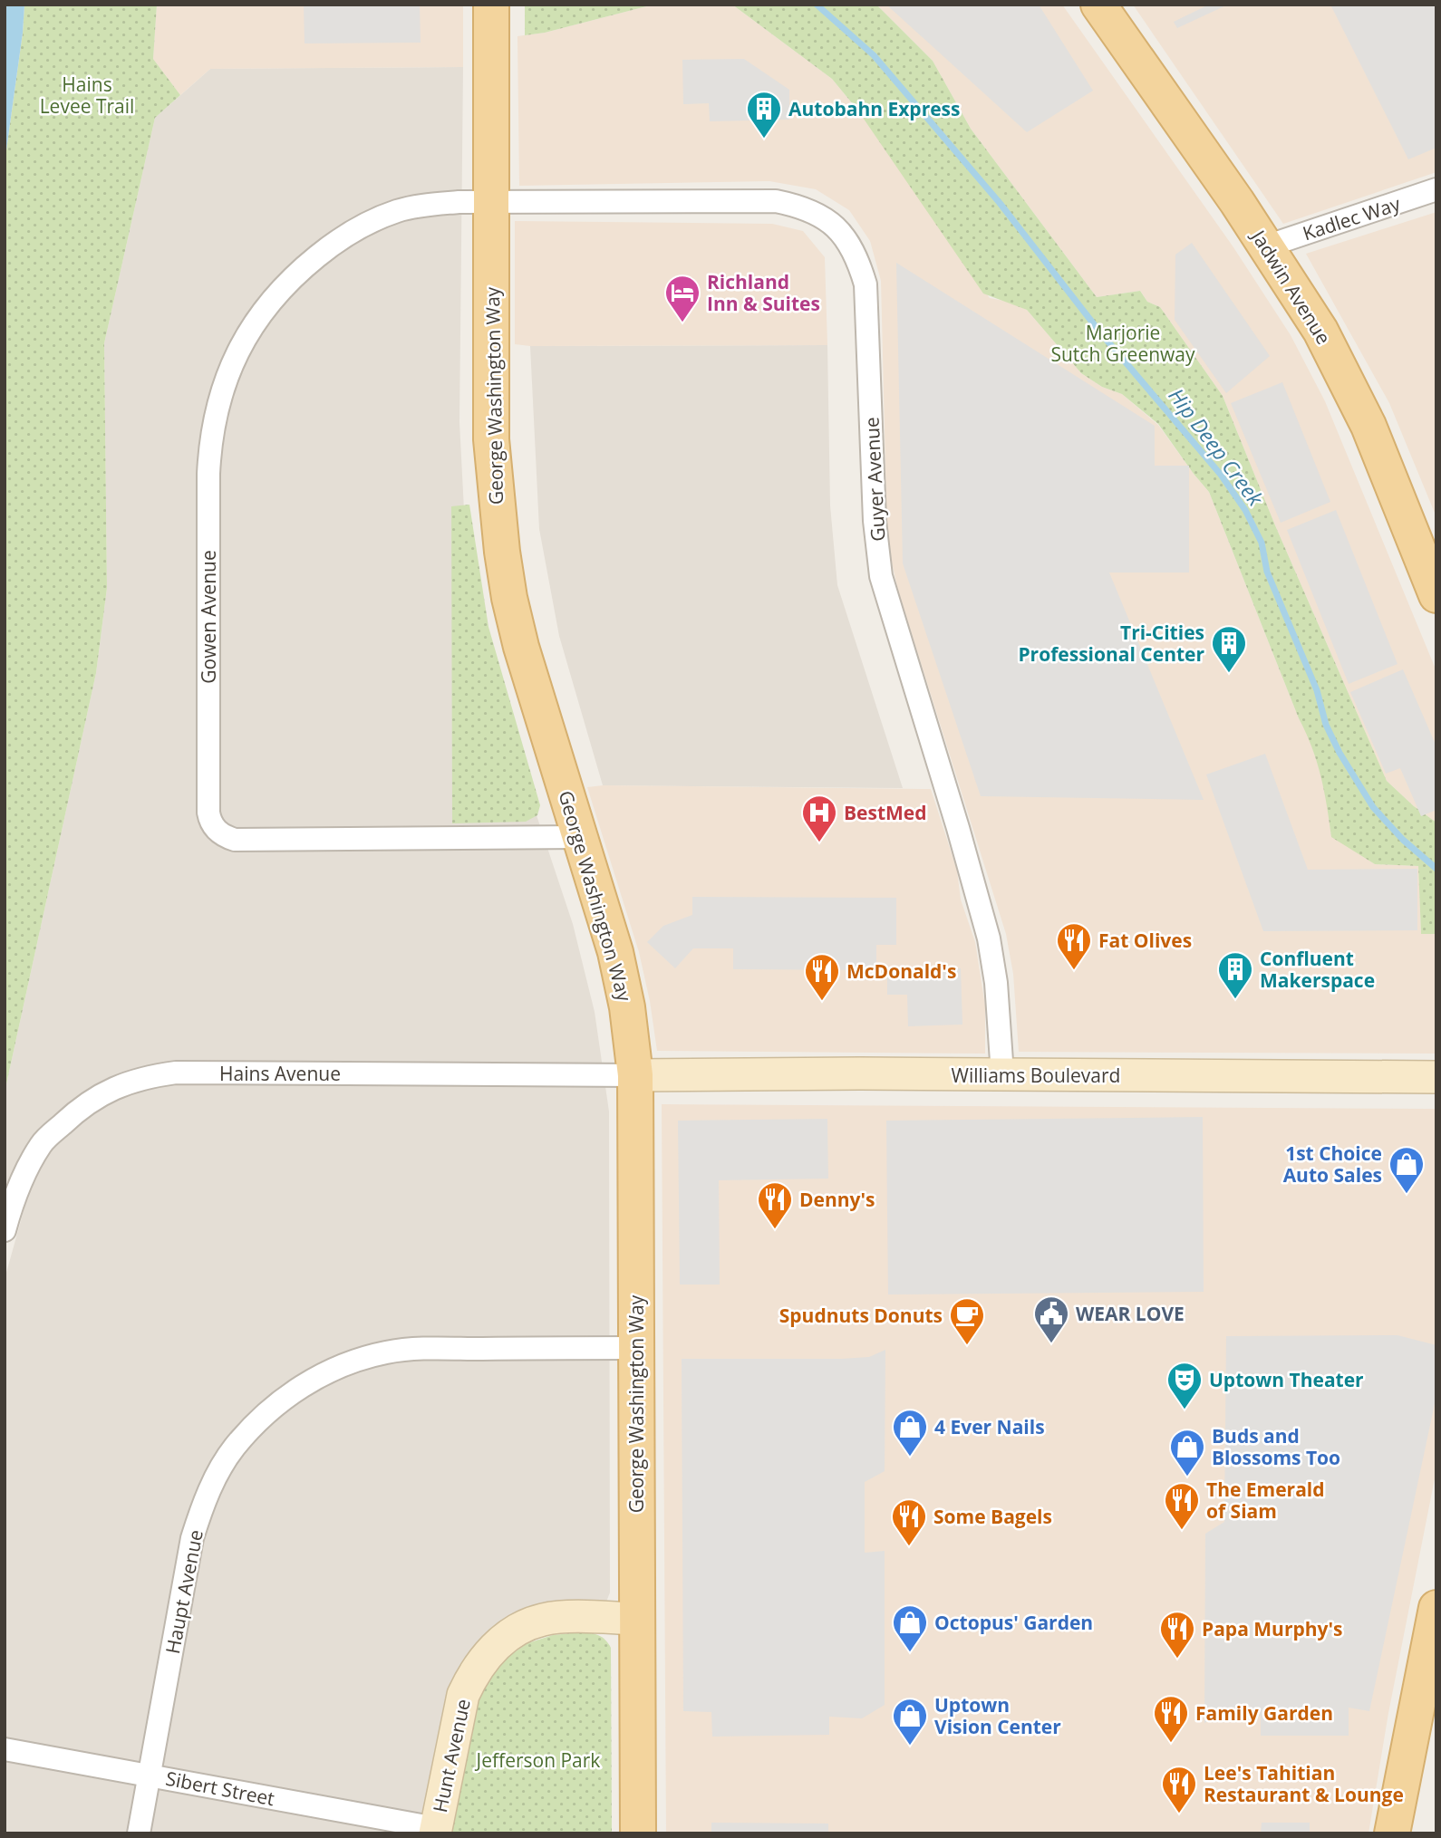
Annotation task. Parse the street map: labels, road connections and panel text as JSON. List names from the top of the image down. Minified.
{"streets":{"main road":["Jadwin Avenue","George Washington Way"],"street":["Kadlec Way","Guyer Avenue","Gowen Avenue","Hains Avenue","Williams Boulevard","Haupt Avenue","Hunt Avenue","Sibert Street"]},"crossings":[["Kadlec Way","Jadwin Avenue"],["George Washington Way","Guyer Avenue"],["George Washington Way","Gowen Avenue"],["George Washington Way","Hains Avenue"],["George Washington Way","Williams Boulevard"],["George Washington Way","Haupt Avenue"],["George Washington Way","Hunt Avenue"],["Guyer Avenue","Gowen Avenue"],["Guyer Avenue","Williams Boulevard"],["Hains Avenue","Williams Boulevard"],["Haupt Avenue","Sibert Street"],["Hunt Avenue","Sibert Street"]],"water":["Hip Deep Creek"],"parks":["Hains Levee Trail","Marjorie Sutch Greenway","Jefferson Park"],"places":{"building":["Autobahn Express","Tri-Cities Professional Center","Confluent Makerspace"],"hotel":["Richland Inn & Suites"],"hospital":["BestMed"],"restaurant":["Fat Olives","McDonald's","Denny's","The Emerald of Siam","Some Bagels","Papa Murphy's","Family Garden","Lee's Tahitian Restaurant & Lounge"],"shop":["1st Choice Auto Sales","4 Ever Nails","Buds and Blossoms Too","Octopus' Garden","Uptown Vision Center"],"public building":["WEAR LOVE"],"cafe":["Spudnuts Donuts"],"theatre":["Uptown Theater"]}}
